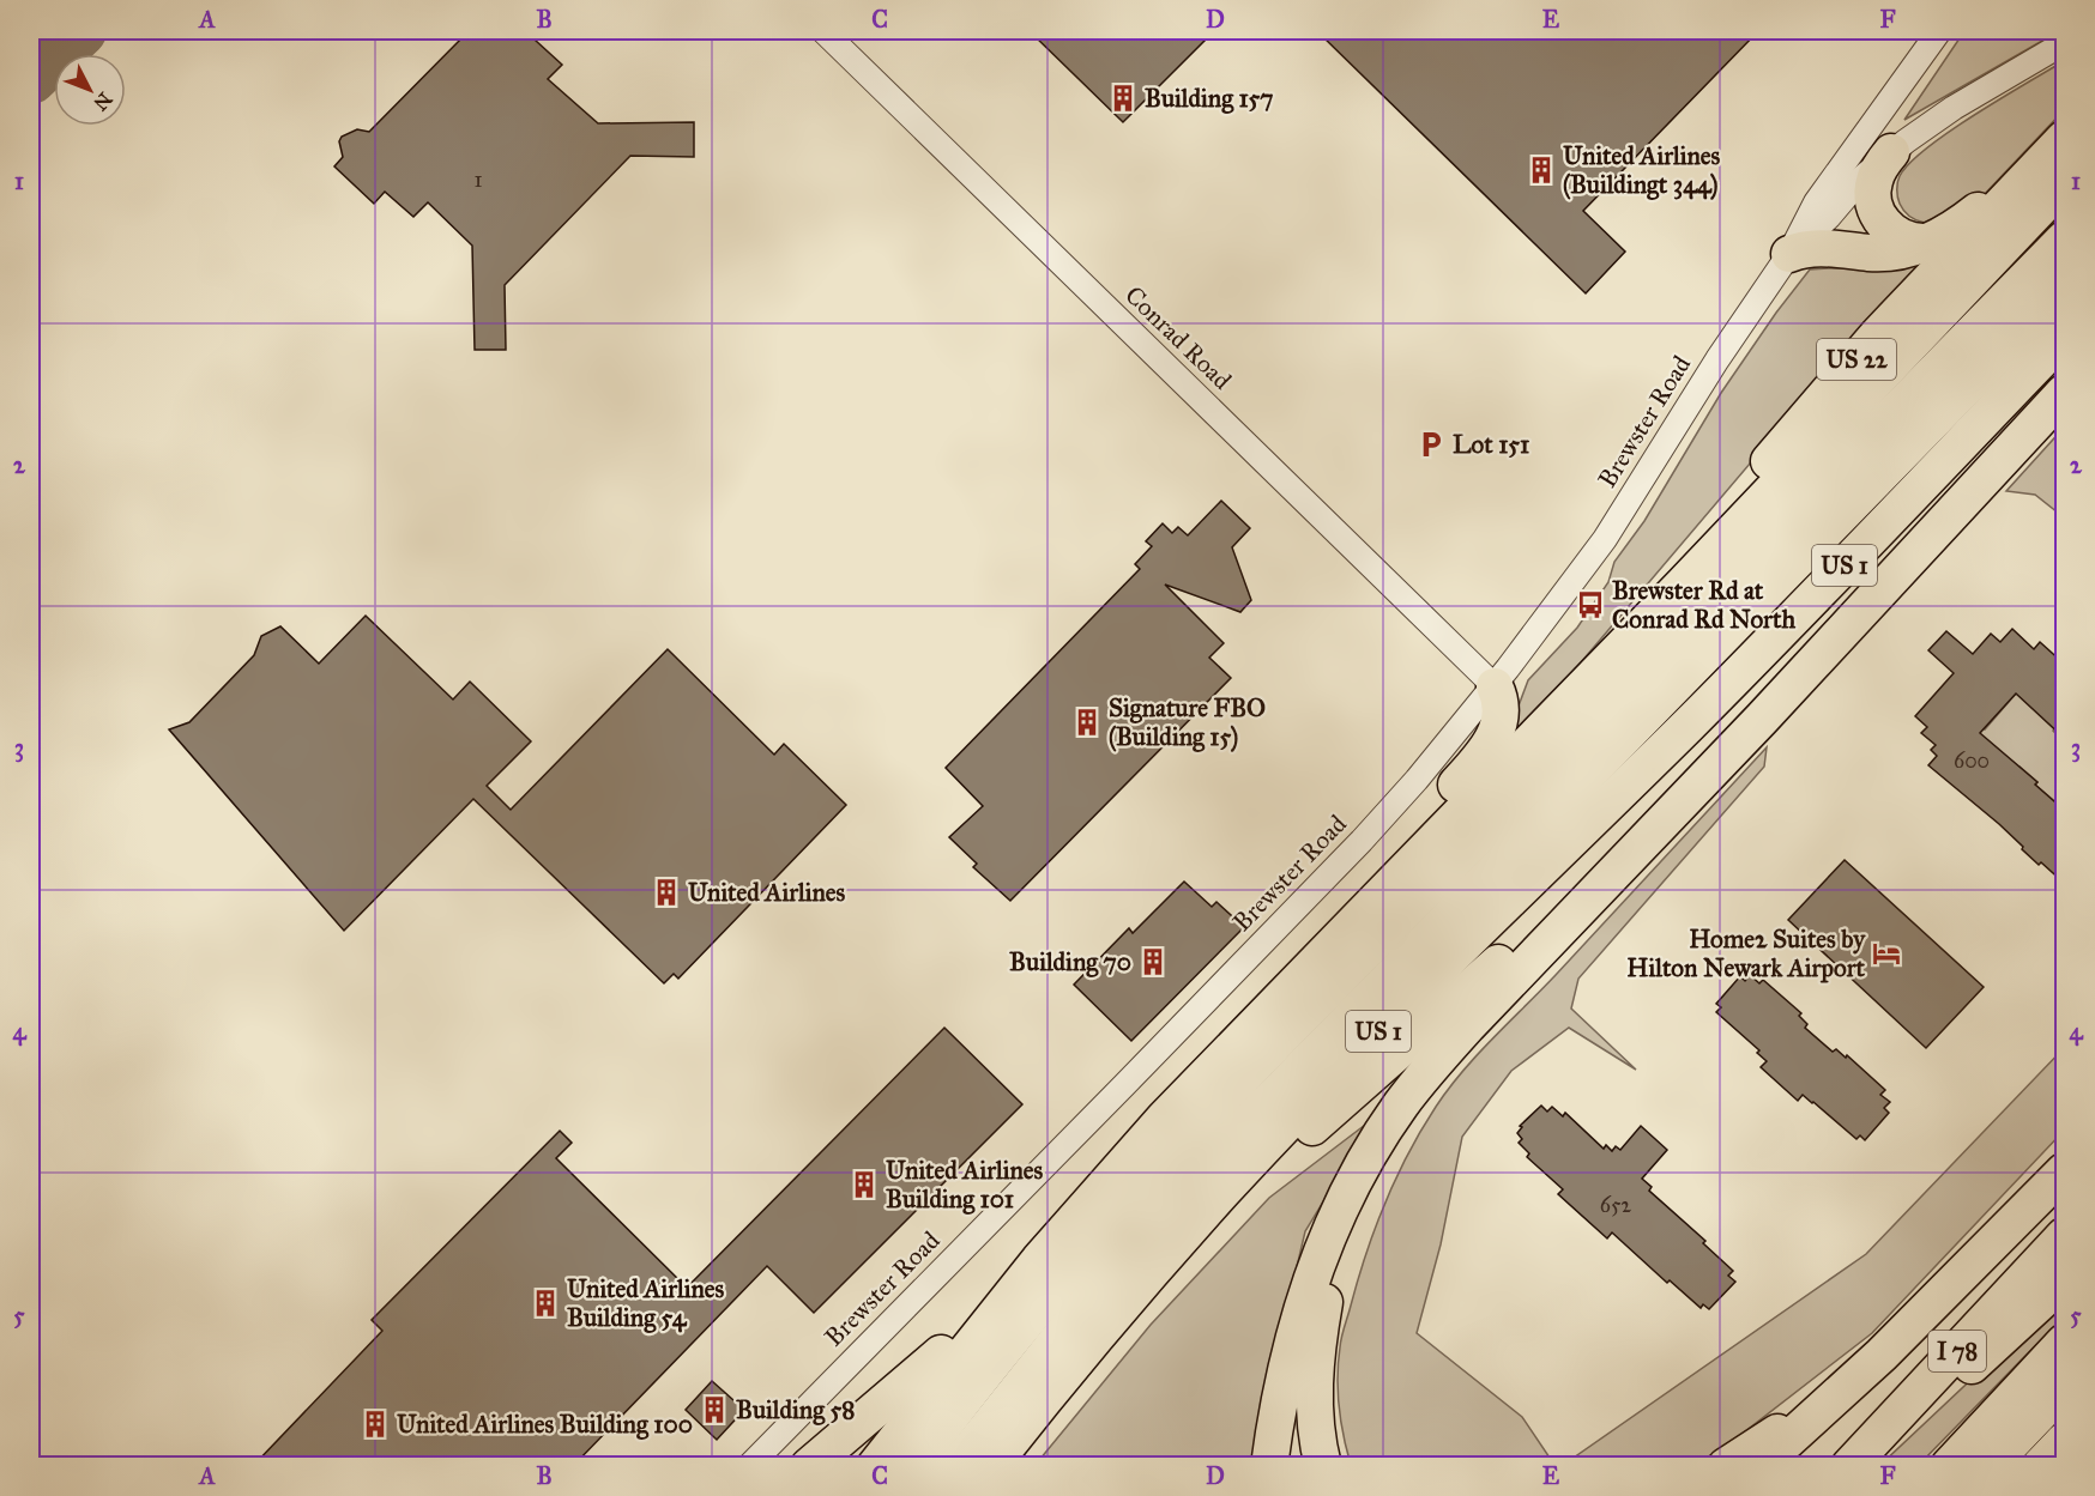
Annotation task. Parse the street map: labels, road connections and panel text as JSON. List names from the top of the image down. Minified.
{"streets":{"highway":["US 22","US 1","I 78"],"street":["Conrad Road","Brewster Road"]},"crossings":[["Conrad Road","Brewster Road"]],"places":{"building":["Building 157","United Airlines (Buildingt 344)","Signature FBO (Building 15)","United Airlines","Building 70","United Airlines Building 101","United Airlines Building 54","Building 58","United Airlines Building 100"],"parking":["Lot 151"],"bus stop":["Brewster Rd at Conrad Rd North"],"hotel":["Home2 Suites by Hilton Newark Airport"]},"house_numbers":["1","600","652"],"north":"bottom right","grid":{"columns":["A","B","C","D","E","F"],"rows":["1","2","3","4","5"]}}
